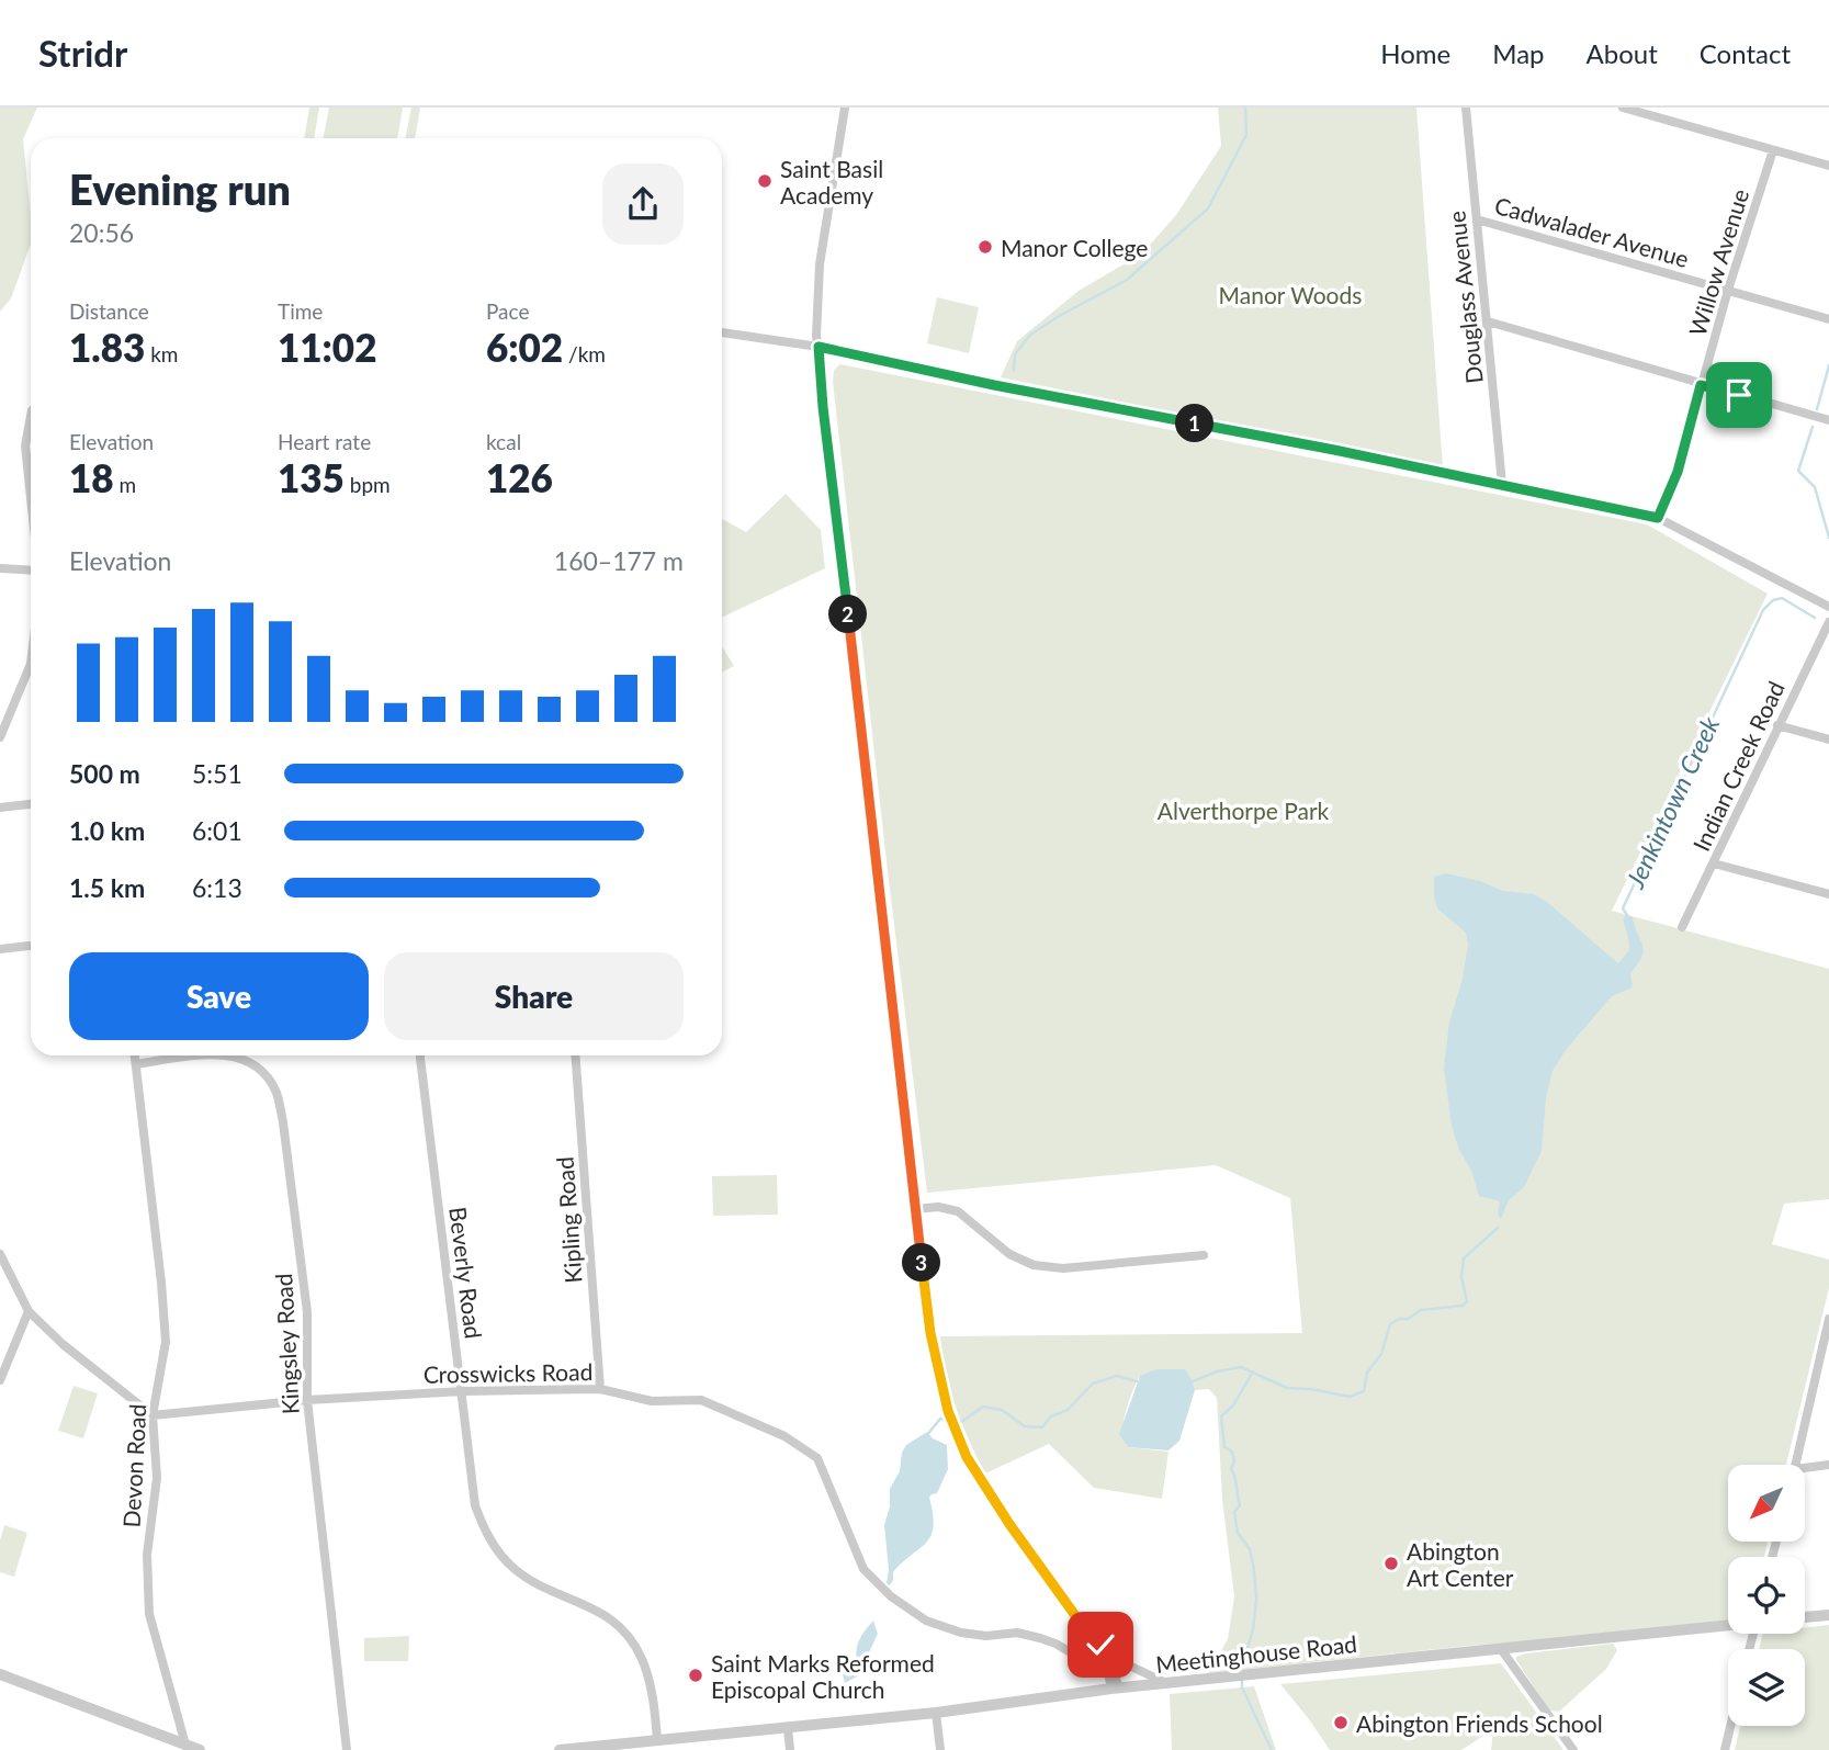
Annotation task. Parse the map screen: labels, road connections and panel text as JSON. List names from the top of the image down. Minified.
{"streets":{"street":["Cadwalader Avenue","Willow Avenue","Douglass Avenue","Indian Creek Road","Kipling Road","Beverly Road","Kingsley Road","Crosswicks Road","Devon Road","Meetinghouse Road"]},"crossings":[["Cadwalader Avenue","Willow Avenue"],["Cadwalader Avenue","Douglass Avenue"],["Kipling Road","Crosswicks Road"],["Beverly Road","Crosswicks Road"],["Beverly Road","Meetinghouse Road"],["Kingsley Road","Crosswicks Road"],["Kingsley Road","Devon Road"],["Crosswicks Road","Devon Road"]],"water":["Jenkintown Creek"],"parks":["Manor Woods","Alverthorpe Park"],"places":["Saint Basil Academy","Manor College","Abington Art Center","Saint Marks Reformed Episcopal Church","Abington Friends School"],"north":"bottom left","page":{"header":"Stridr","nav":["Home","Map","About","Contact"],"heading":["Evening run","20:56"],"stats":[["Distance","1.83 km"],["Time","11:02"],["Pace","6:02 /km"],["Elevation","18 m"],["Heart rate","135 bpm"],["kcal","126"]],"pins":["1","2","3"],"chart":["Elevation","160–177 m"],"list":[{"name":"500 m","note":"5:51"},{"name":"1.0 km","note":"6:01"},{"name":"1.5 km","note":"6:13"}],"buttons":["Save","Share"]}}
